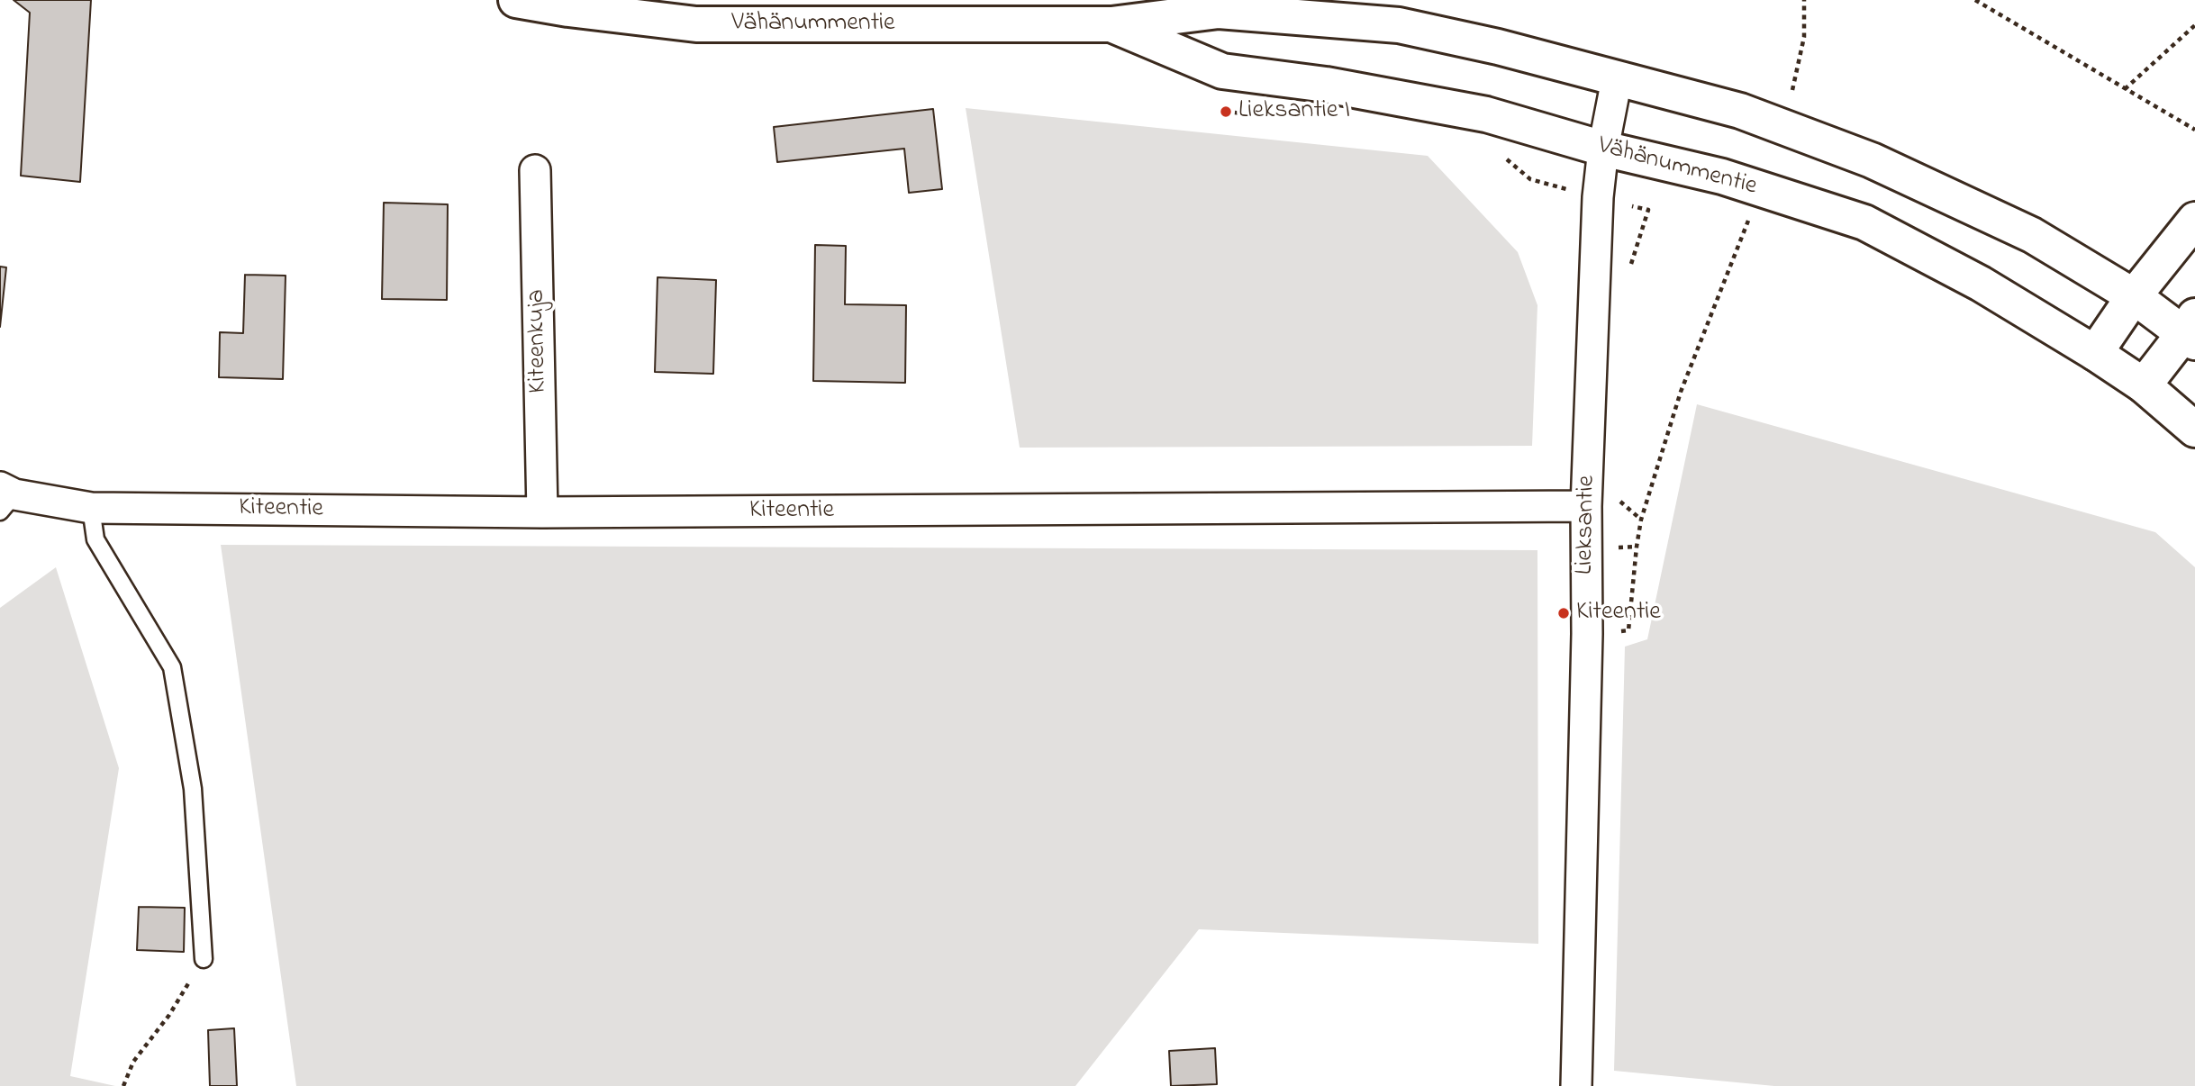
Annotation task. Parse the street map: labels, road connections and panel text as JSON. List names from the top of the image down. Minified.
{"streets":{"main road":["Vähänummentie"],"street":["Kiteenkuja","Kiteentie","Lieksantie"]},"crossings":[["Vähänummentie","Lieksantie"],["Kiteenkuja","Kiteentie"],["Kiteentie","Lieksantie"]],"places":["Lieksantie I","Kiteentie"]}
